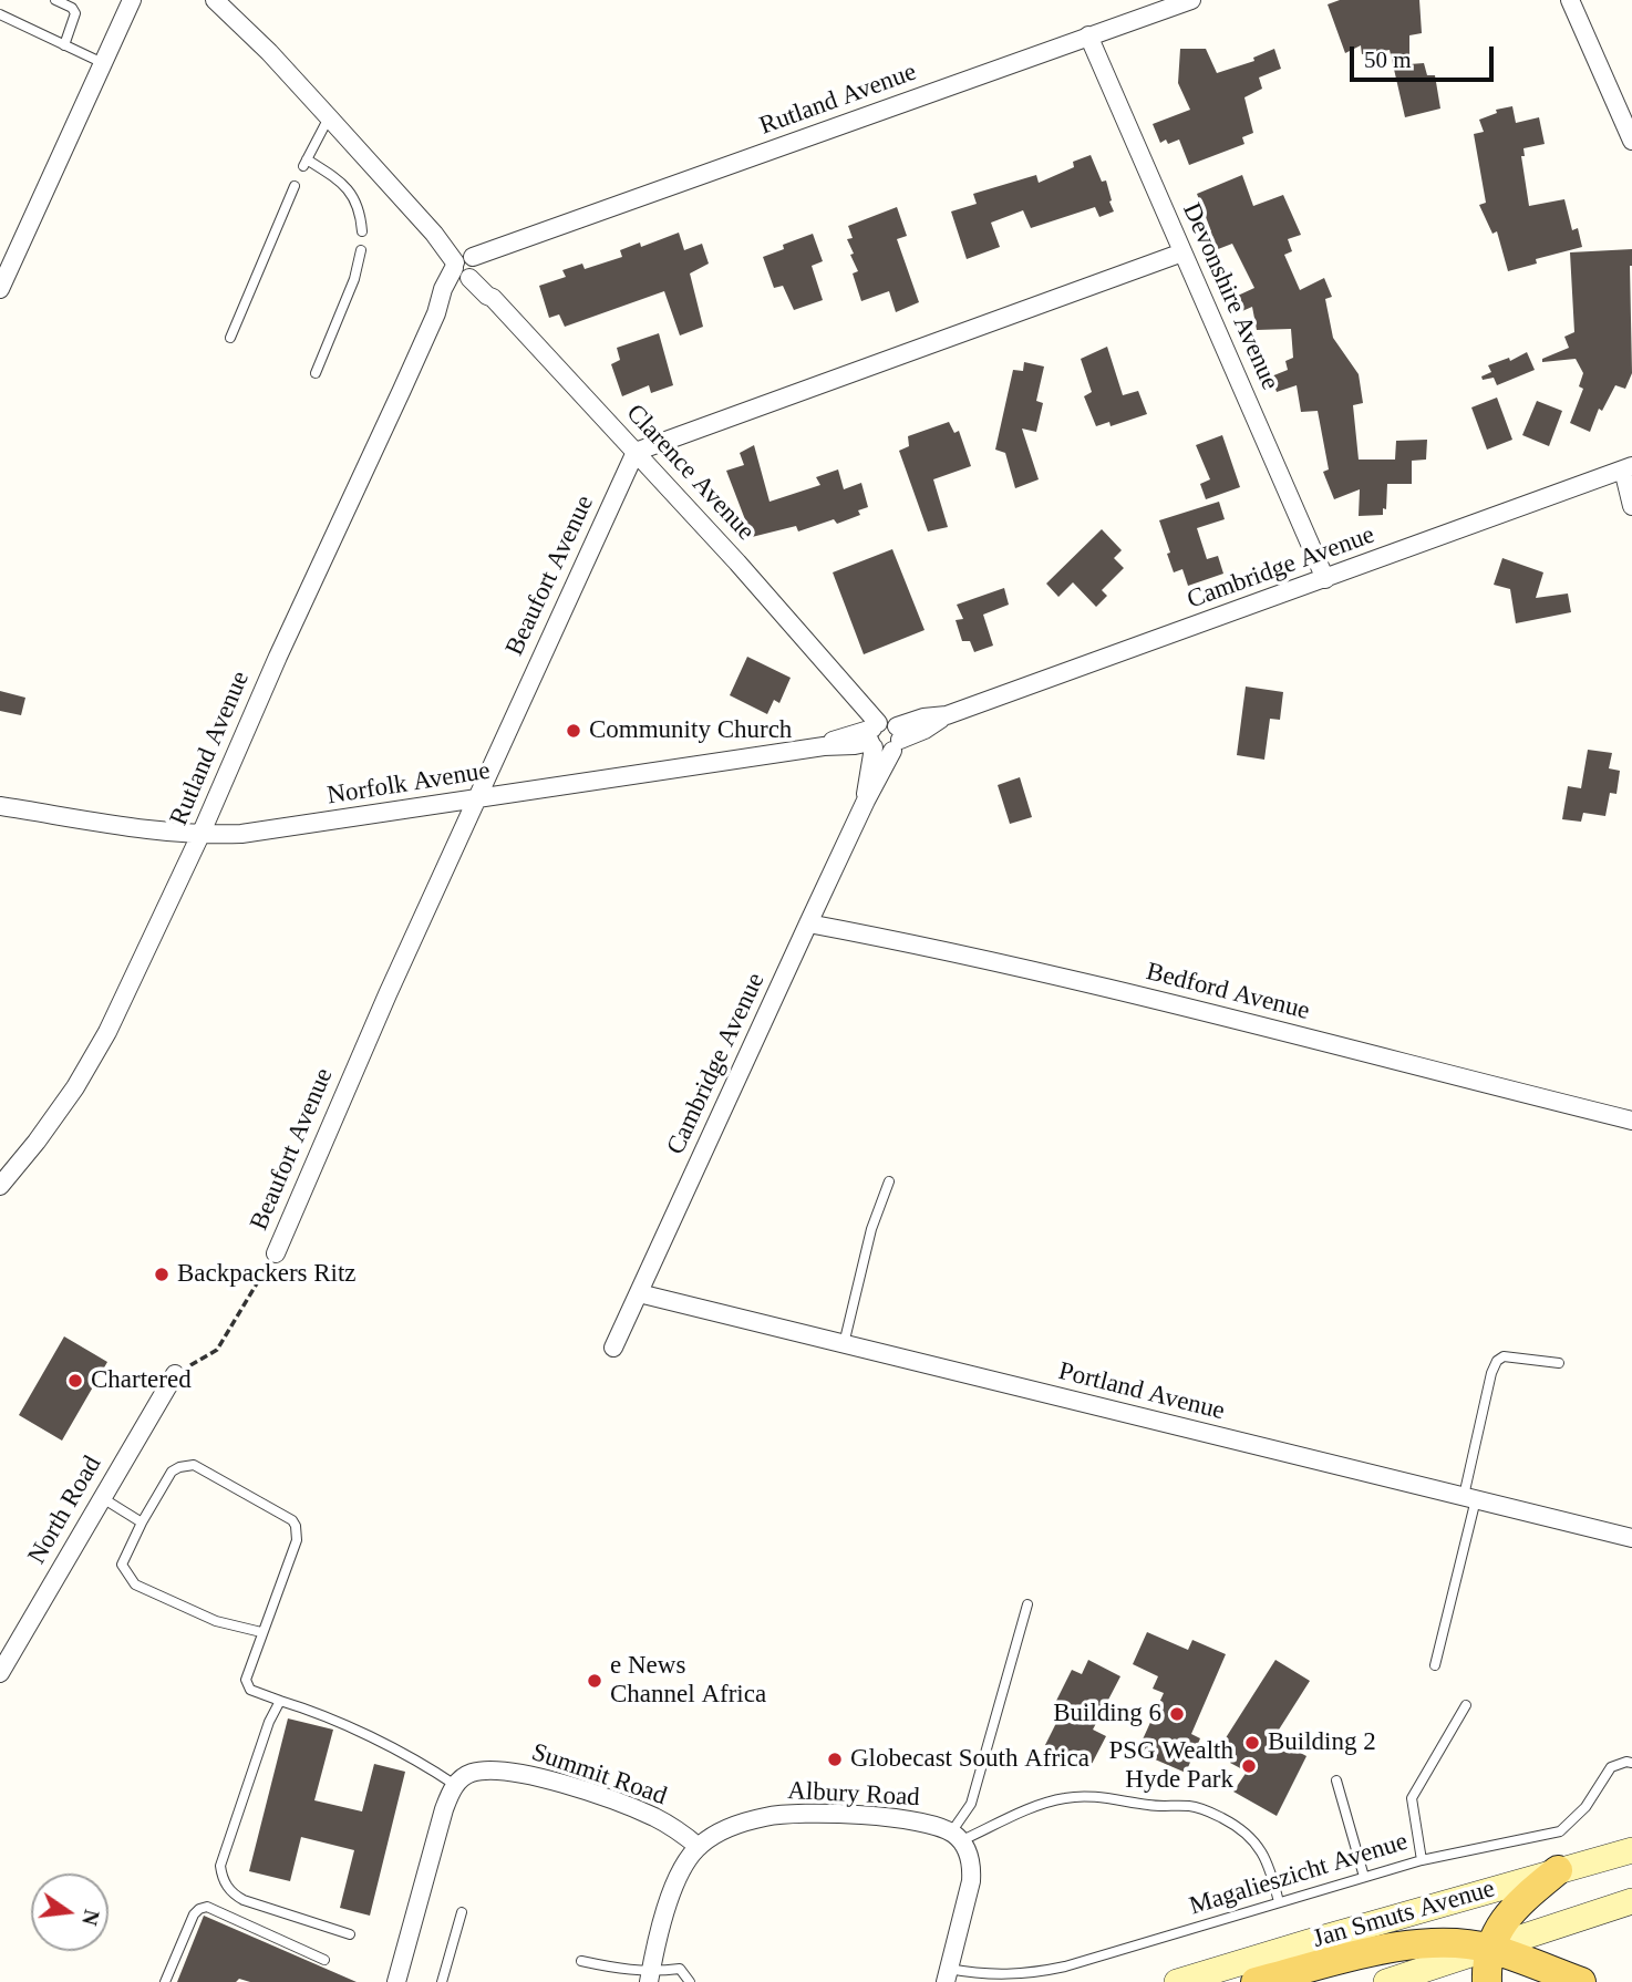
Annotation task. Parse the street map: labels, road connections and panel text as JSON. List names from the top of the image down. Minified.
{"streets":{"main road":["Jan Smuts Avenue"],"street":["Rutland Avenue","Devonshire Avenue","Clarence Avenue","Cambridge Avenue","Beaufort Avenue","Norfolk Avenue","Bedford Avenue","Portland Avenue","North Road","Summit Road","Albury Road"],"lane":["Magalieszicht Avenue"]},"crossings":[["Rutland Avenue","Devonshire Avenue"],["Rutland Avenue","Clarence Avenue"],["Rutland Avenue","Norfolk Avenue"],["Devonshire Avenue","Cambridge Avenue"],["Clarence Avenue","Cambridge Avenue"],["Clarence Avenue","Beaufort Avenue"],["Clarence Avenue","Norfolk Avenue"],["Cambridge Avenue","Norfolk Avenue"],["Cambridge Avenue","Bedford Avenue"],["Cambridge Avenue","Portland Avenue"],["Beaufort Avenue","Norfolk Avenue"],["Summit Road","Albury Road"]],"places":["Community Church","Backpackers Ritz","Chartered","e News Channel Africa","Building 6","Building 2","Globecast South Africa","PSG Wealth Hyde Park"],"scale_bar":"50 m","north":"right"}
